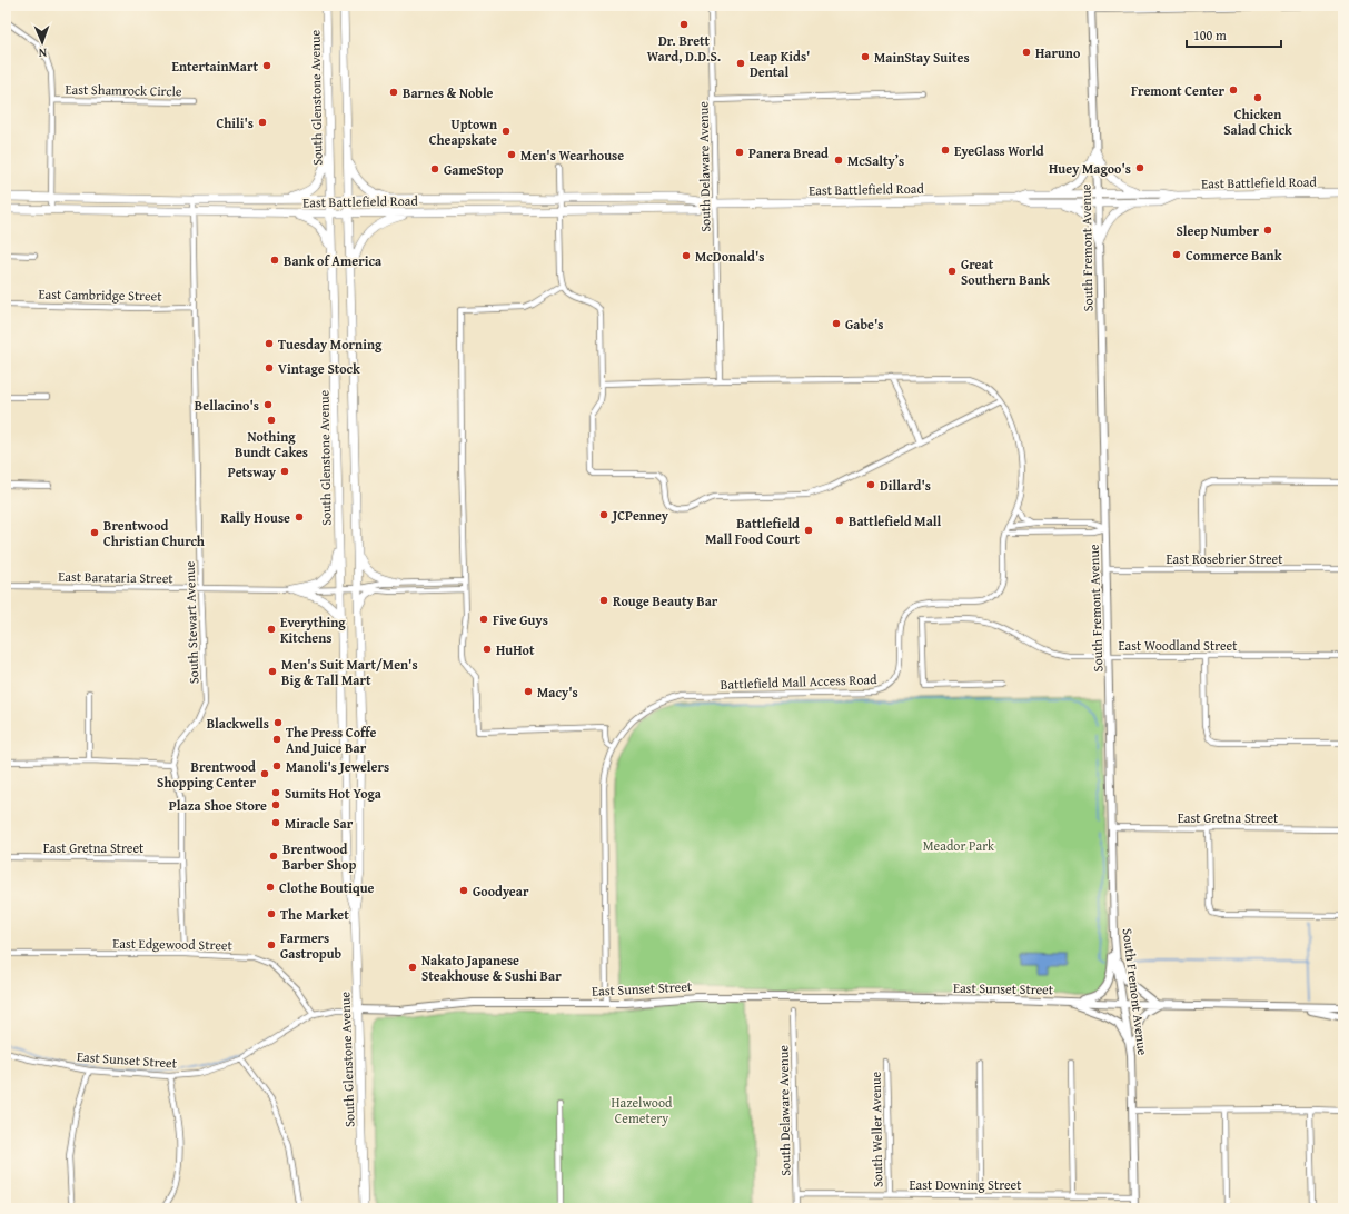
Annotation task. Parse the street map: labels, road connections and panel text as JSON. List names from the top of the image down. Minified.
{"streets":{"main road":["South Glenstone Avenue","East Battlefield Road","South Fremont Avenue","East Sunset Street"],"street":["East Shamrock Circle","South Delaware Avenue","East Cambridge Street","East Rosebrier Street","East Barataria Street","South Stewart Avenue","East Woodland Street","Battlefield Mall Access Road","East Gretna Street","East Edgewood Street","South Weller Avenue","East Downing Street"]},"crossings":[["South Glenstone Avenue","East Battlefield Road"],["South Glenstone Avenue","East Barataria Street"],["South Glenstone Avenue","East Sunset Street"],["South Delaware Avenue","East Battlefield Road"],["South Delaware Avenue","Battlefield Mall Access Road"],["South Delaware Avenue","East Downing Street"],["East Battlefield Road","South Fremont Avenue"],["East Battlefield Road","South Stewart Avenue"],["South Fremont Avenue","East Rosebrier Street"],["South Fremont Avenue","East Woodland Street"],["South Fremont Avenue","East Gretna Street"],["South Fremont Avenue","East Sunset Street"],["South Fremont Avenue","East Downing Street"],["East Cambridge Street","South Stewart Avenue"],["East Barataria Street","South Stewart Avenue"],["Battlefield Mall Access Road","East Sunset Street"],["East Edgewood Street","East Sunset Street"],["South Weller Avenue","East Downing Street"]],"parks":["Meador Park","Hazelwood Cemetery"],"places":["Dr. Brett Ward, D.D.S.","Haruno","MainStay Suites","Leap Kids' Dental","EntertainMart","Fremont Center","Barnes & Noble","Chicken Salad Chick","Chili's","Uptown Cheapskate","EyeGlass World","Panera Bread","Men's Wearhouse","McSalty’s","Huey Magoo's","GameStop","Sleep Number","Commerce Bank","McDonald's","Bank of America","Great Southern Bank","Gabe's","Tuesday Morning","Vintage Stock","Bellacino's","Nothing Bundt Cakes","Petsway","Dillard's","JCPenney","Rally House","Battlefield Mall","Battlefield Mall Food Court","Brentwood Christian Church","Rouge Beauty Bar","Five Guys","Everything Kitchens","HuHot","Men's Suit Mart/Men's Big & Tall Mart","Macy's","Blackwells","The Press Coffe And Juice Bar","Manoli's Jewelers","Brentwood Shopping Center","Sumits Hot Yoga","Plaza Shoe Store","Miracle Sar","Brentwood Barber Shop","Clothe Boutique","Goodyear","The Market","Farmers Gastropub","Nakato Japanese Steakhouse & Sushi Bar"],"scale_bar":"100 m","north":"bottom"}
